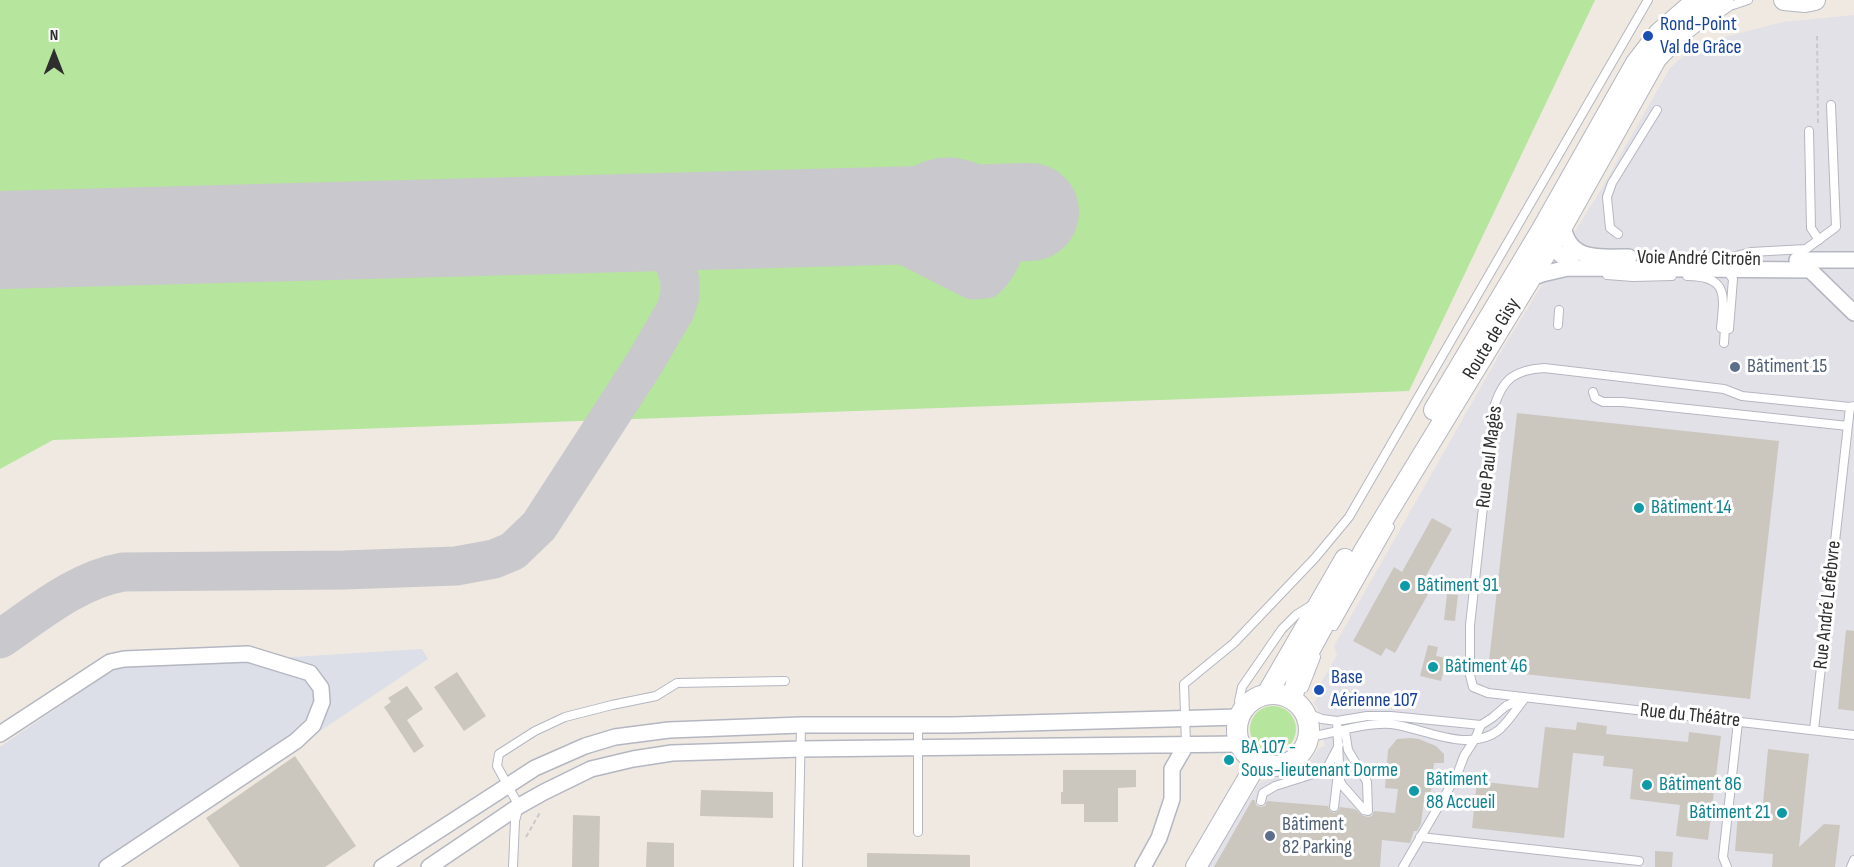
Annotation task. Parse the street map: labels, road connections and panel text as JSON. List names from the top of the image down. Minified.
{"streets":{"street":["Voie André Citroën","Route de Gisy"],"lane":["Rue Paul Magès","Rue André Lefebvre","Rue du Théâtre"]},"crossings":[["Voie André Citroën","Route de Gisy"],["Rue Paul Magès","Rue André Lefebvre"],["Rue Paul Magès","Rue du Théâtre"],["Rue André Lefebvre","Rue du Théâtre"]],"places":["Rond-Point Val de Grâce","Bâtiment 15","Bâtiment 14","Bâtiment 91","Bâtiment 46","Base Aérienne 107","BA 107 - Sous-lieutenant Dorme","Bâtiment 86","Bâtiment 88 Accueil","Bâtiment 21","Bâtiment 82 Parking"],"north":"top"}
